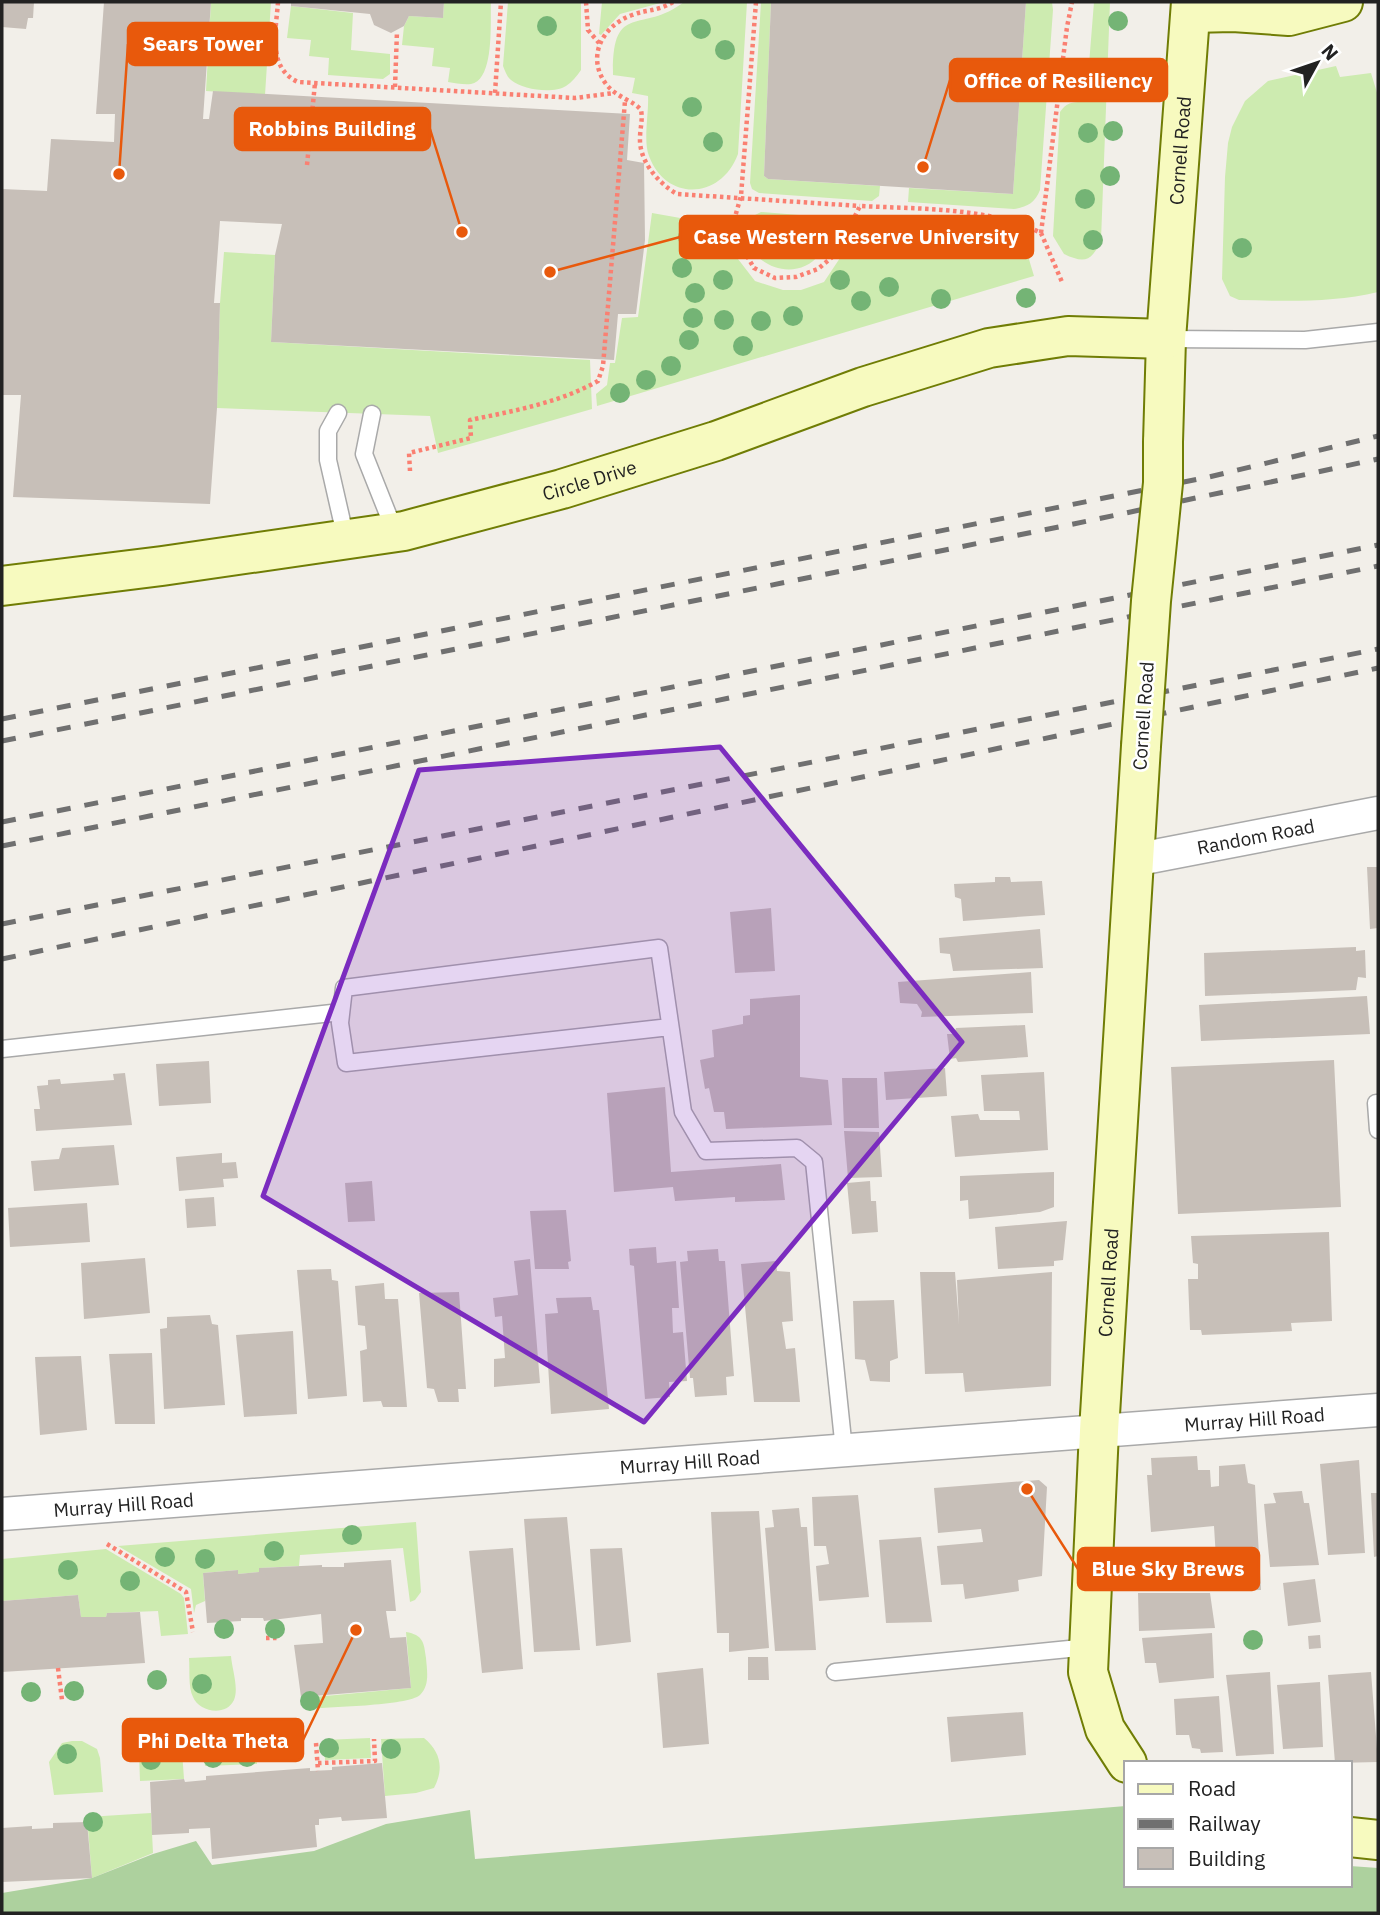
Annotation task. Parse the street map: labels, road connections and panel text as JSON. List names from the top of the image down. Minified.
{"streets":{"street":["Cornell Road","Circle Drive","Random Road","Murray Hill Road"]},"crossings":[["Cornell Road","Circle Drive"],["Cornell Road","Random Road"],["Cornell Road","Murray Hill Road"]],"places":["Office of Resiliency","Sears Tower","Robbins Building","Case Western Reserve University","Blue Sky Brews","Phi Delta Theta"],"legend":["Road","Railway","Building"],"north":"top right"}
